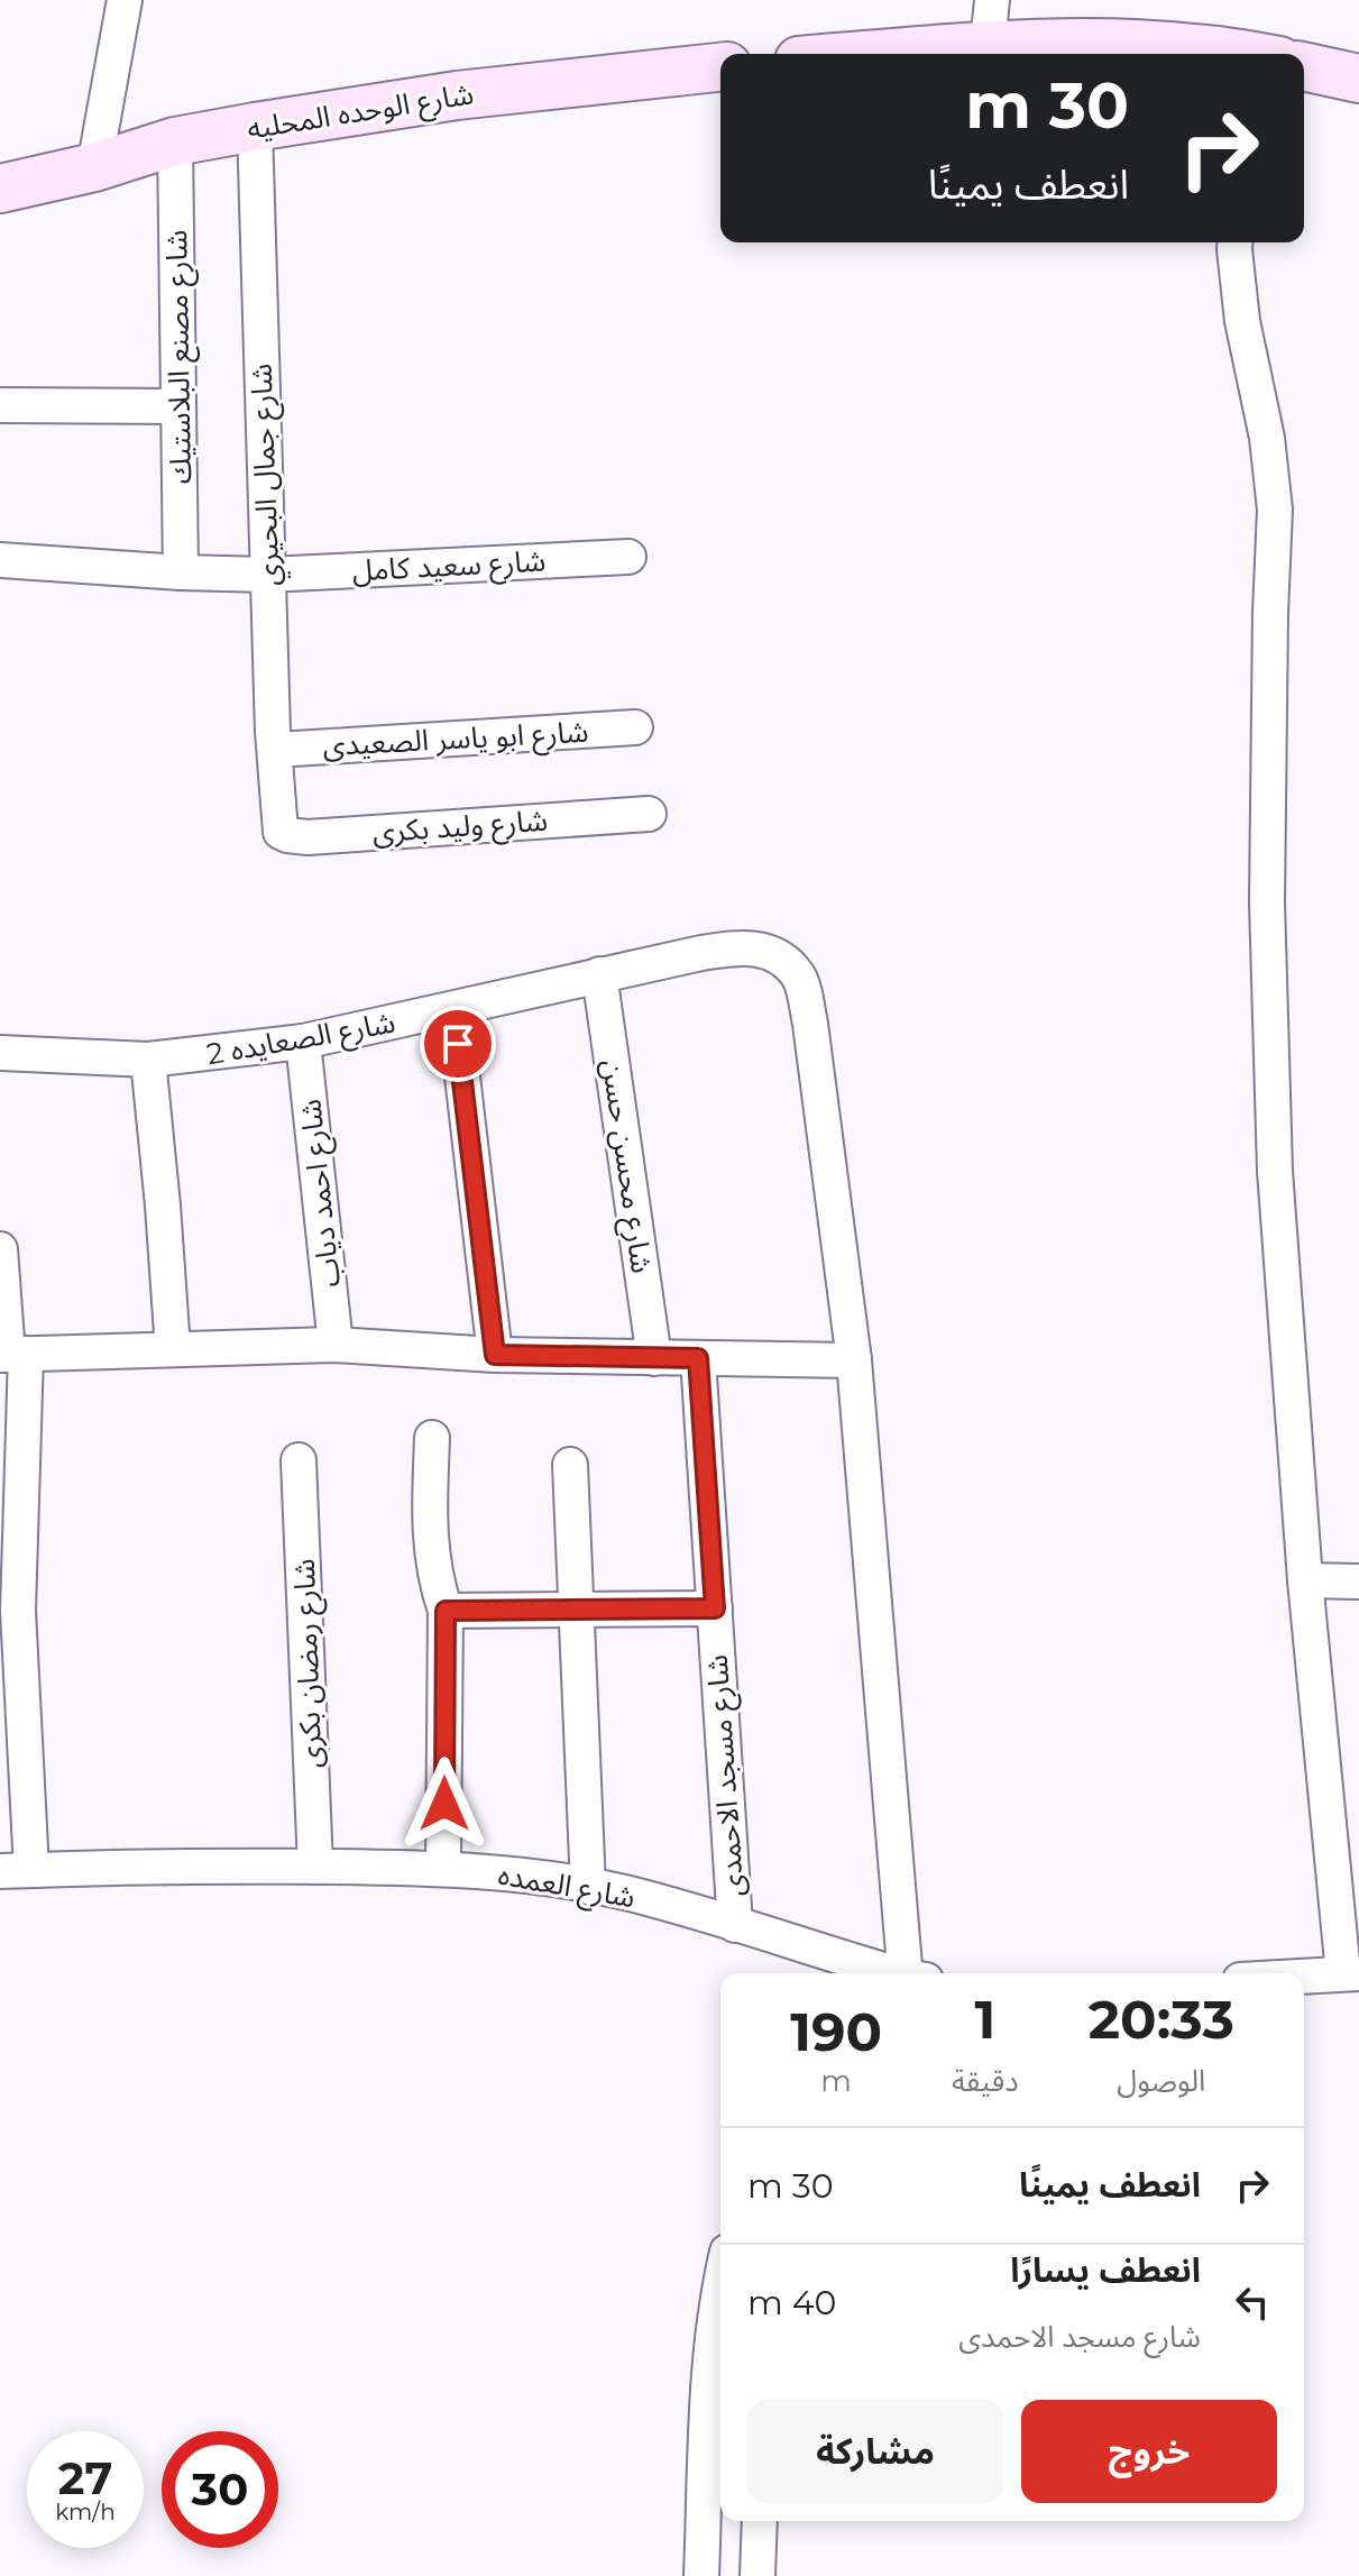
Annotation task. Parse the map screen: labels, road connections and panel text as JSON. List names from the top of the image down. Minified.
{"streets":{"street":["شارع الوحده المحليه","شارع مصنع البلاستيك","شارع جمال البحيري","شارع سعيد كامل","شارع ابو ياسر الصعيدى","شارع وليد بكرى","شارع الصعايده 2","شارع محسن حسن","شارع احمد دياب","شارع رمضان بكرى","شارع مسجد الاحمدى","شارع العمده"]},"crossings":[["شارع الوحده المحليه","شارع مصنع البلاستيك"],["شارع الوحده المحليه","شارع جمال البحيري"],["شارع مصنع البلاستيك","شارع سعيد كامل"],["شارع جمال البحيري","شارع سعيد كامل"],["شارع جمال البحيري","شارع ابو ياسر الصعيدى"],["شارع جمال البحيري","شارع وليد بكرى"],["شارع الصعايده 2","شارع محسن حسن"],["شارع الصعايده 2","شارع احمد دياب"],["شارع رمضان بكرى","شارع العمده"],["شارع مسجد الاحمدى","شارع العمده"]],"page":{"turn":["30 m","انعطف يمينًا"],"eta":["20:33","الوصول","1","دقيقة","190","m"],"list":[{"name":"انعطف يمينًا","value":"30 m"},{"name":"انعطف يسارًا","note":"شارع مسجد الاحمدى","value":"40 m"}],"buttons":["خروج","مشاركة"],"speed":"27 km/h","limit":"30"}}
